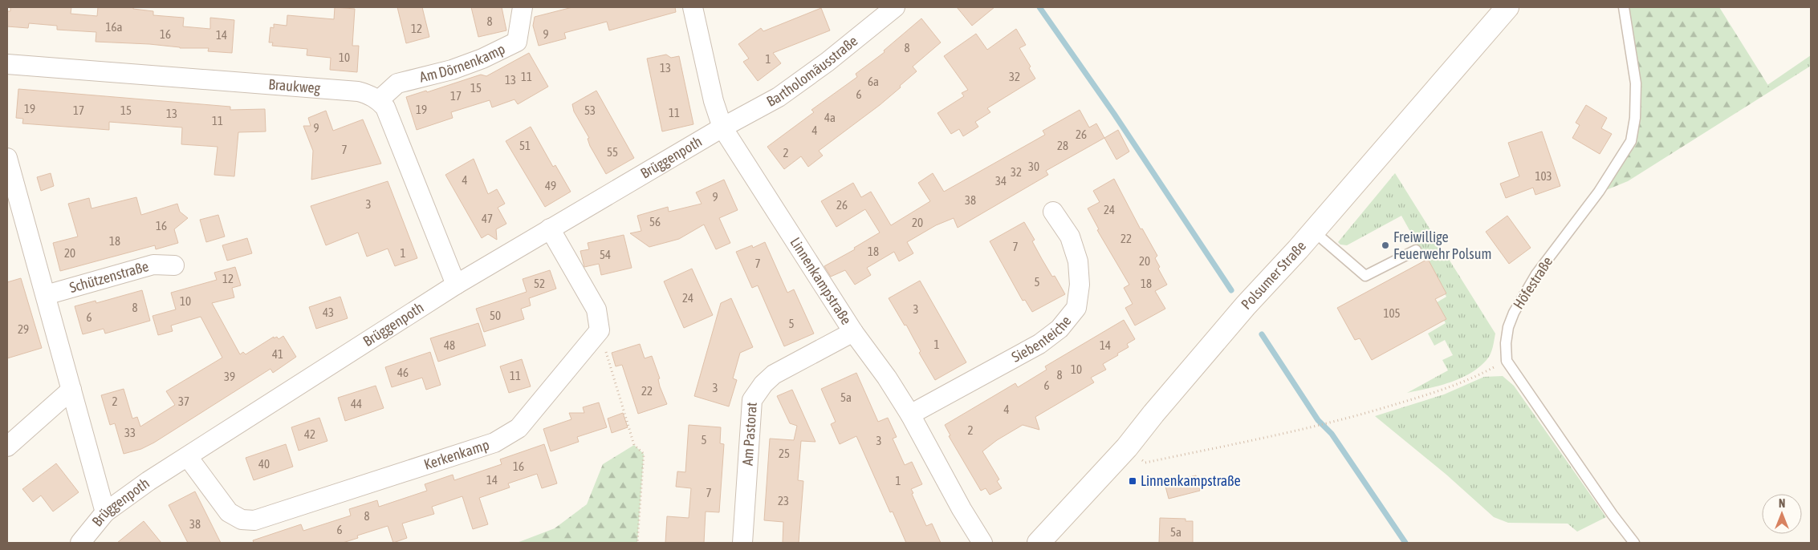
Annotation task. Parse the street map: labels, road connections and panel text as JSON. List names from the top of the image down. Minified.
{"streets":{"main road":["Polsumer Straße"],"street":["Am Dörnenkamp","Bartholomäusstraße","Braukweg","Brüggenpoth","Schützenstraße","Linnenkampstraße","Siebenteiche","Am Pastorat","Kerkenkamp"],"lane":["Höfestraße"]},"crossings":[["Am Dörnenkamp","Braukweg"],["Bartholomäusstraße","Brüggenpoth"],["Bartholomäusstraße","Linnenkampstraße"],["Brüggenpoth","Linnenkampstraße"],["Brüggenpoth","Kerkenkamp"],["Linnenkampstraße","Siebenteiche"],["Linnenkampstraße","Am Pastorat"]],"places":{"other":["Freiwillige Feuerwehr Polsum"],"transit":["Linnenkampstraße"]},"house_numbers":["8","16a","12","16","9","14","8","10","1","13","11","32","13","6a","15","6","17","19","19","17","15","53","11","13","4a","11","9","4","26","51","28","7","55","2","30","32","103","4","34","49","9","38","3","26","24","47","56","20","16","22","18","7","18","20","1","54","20","7","12","5","52","18","24","10","8","3","43","105","50","6","5","29","1","48","14","41","10","46","8","11","39","6","3","22","5a","2","37","44","4","2","33","42","5","3","25","40","16","14","1","7","23","8","38","6","5a"],"north":"top"}
